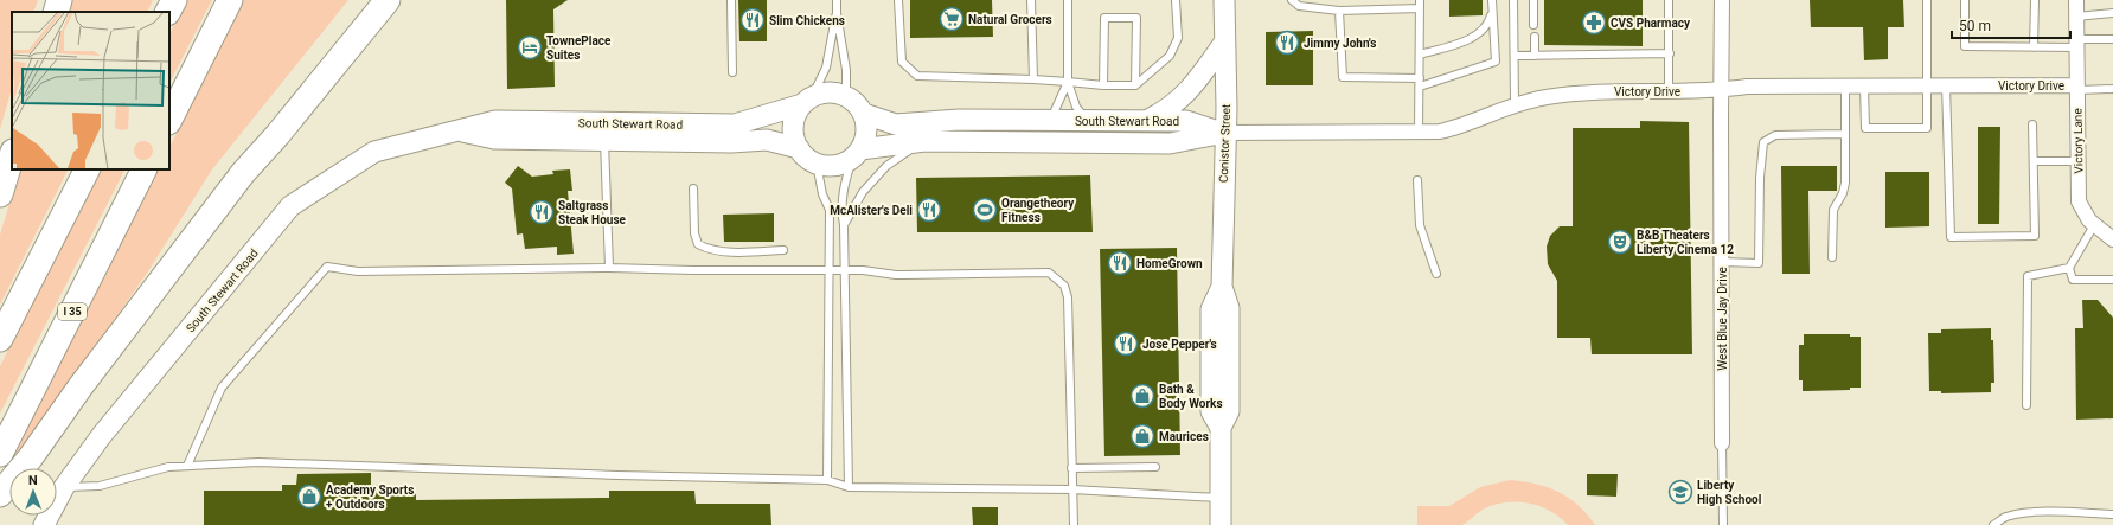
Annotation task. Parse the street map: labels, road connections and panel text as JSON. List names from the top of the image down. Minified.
{"streets":{"highway":["I 35"],"street":["Victory Drive","South Stewart Road","Victory Lane","Conistor Street","West Blue Jay Drive"]},"crossings":[["Victory Drive","South Stewart Road"],["Victory Drive","Victory Lane"],["Victory Drive","Conistor Street"],["Victory Drive","West Blue Jay Drive"],["South Stewart Road","Conistor Street"]],"places":{"supermarket":["Natural Grocers"],"restaurant":["Slim Chickens","Jimmy John's","McAlister's Deli","Saltgrass Steak House","HomeGrown","Jose Pepper's"],"pharmacy":["CVS Pharmacy"],"hotel":["TownePlace Suites"],"sports":["Orangetheory Fitness"],"theatre":["B&B Theaters Liberty Cinema 12"],"shop":["Bath & Body Works","Maurices","Academy Sports + Outdoors"],"school or university":["Liberty High School"]},"scale_bar":"50 m","north":"top"}
